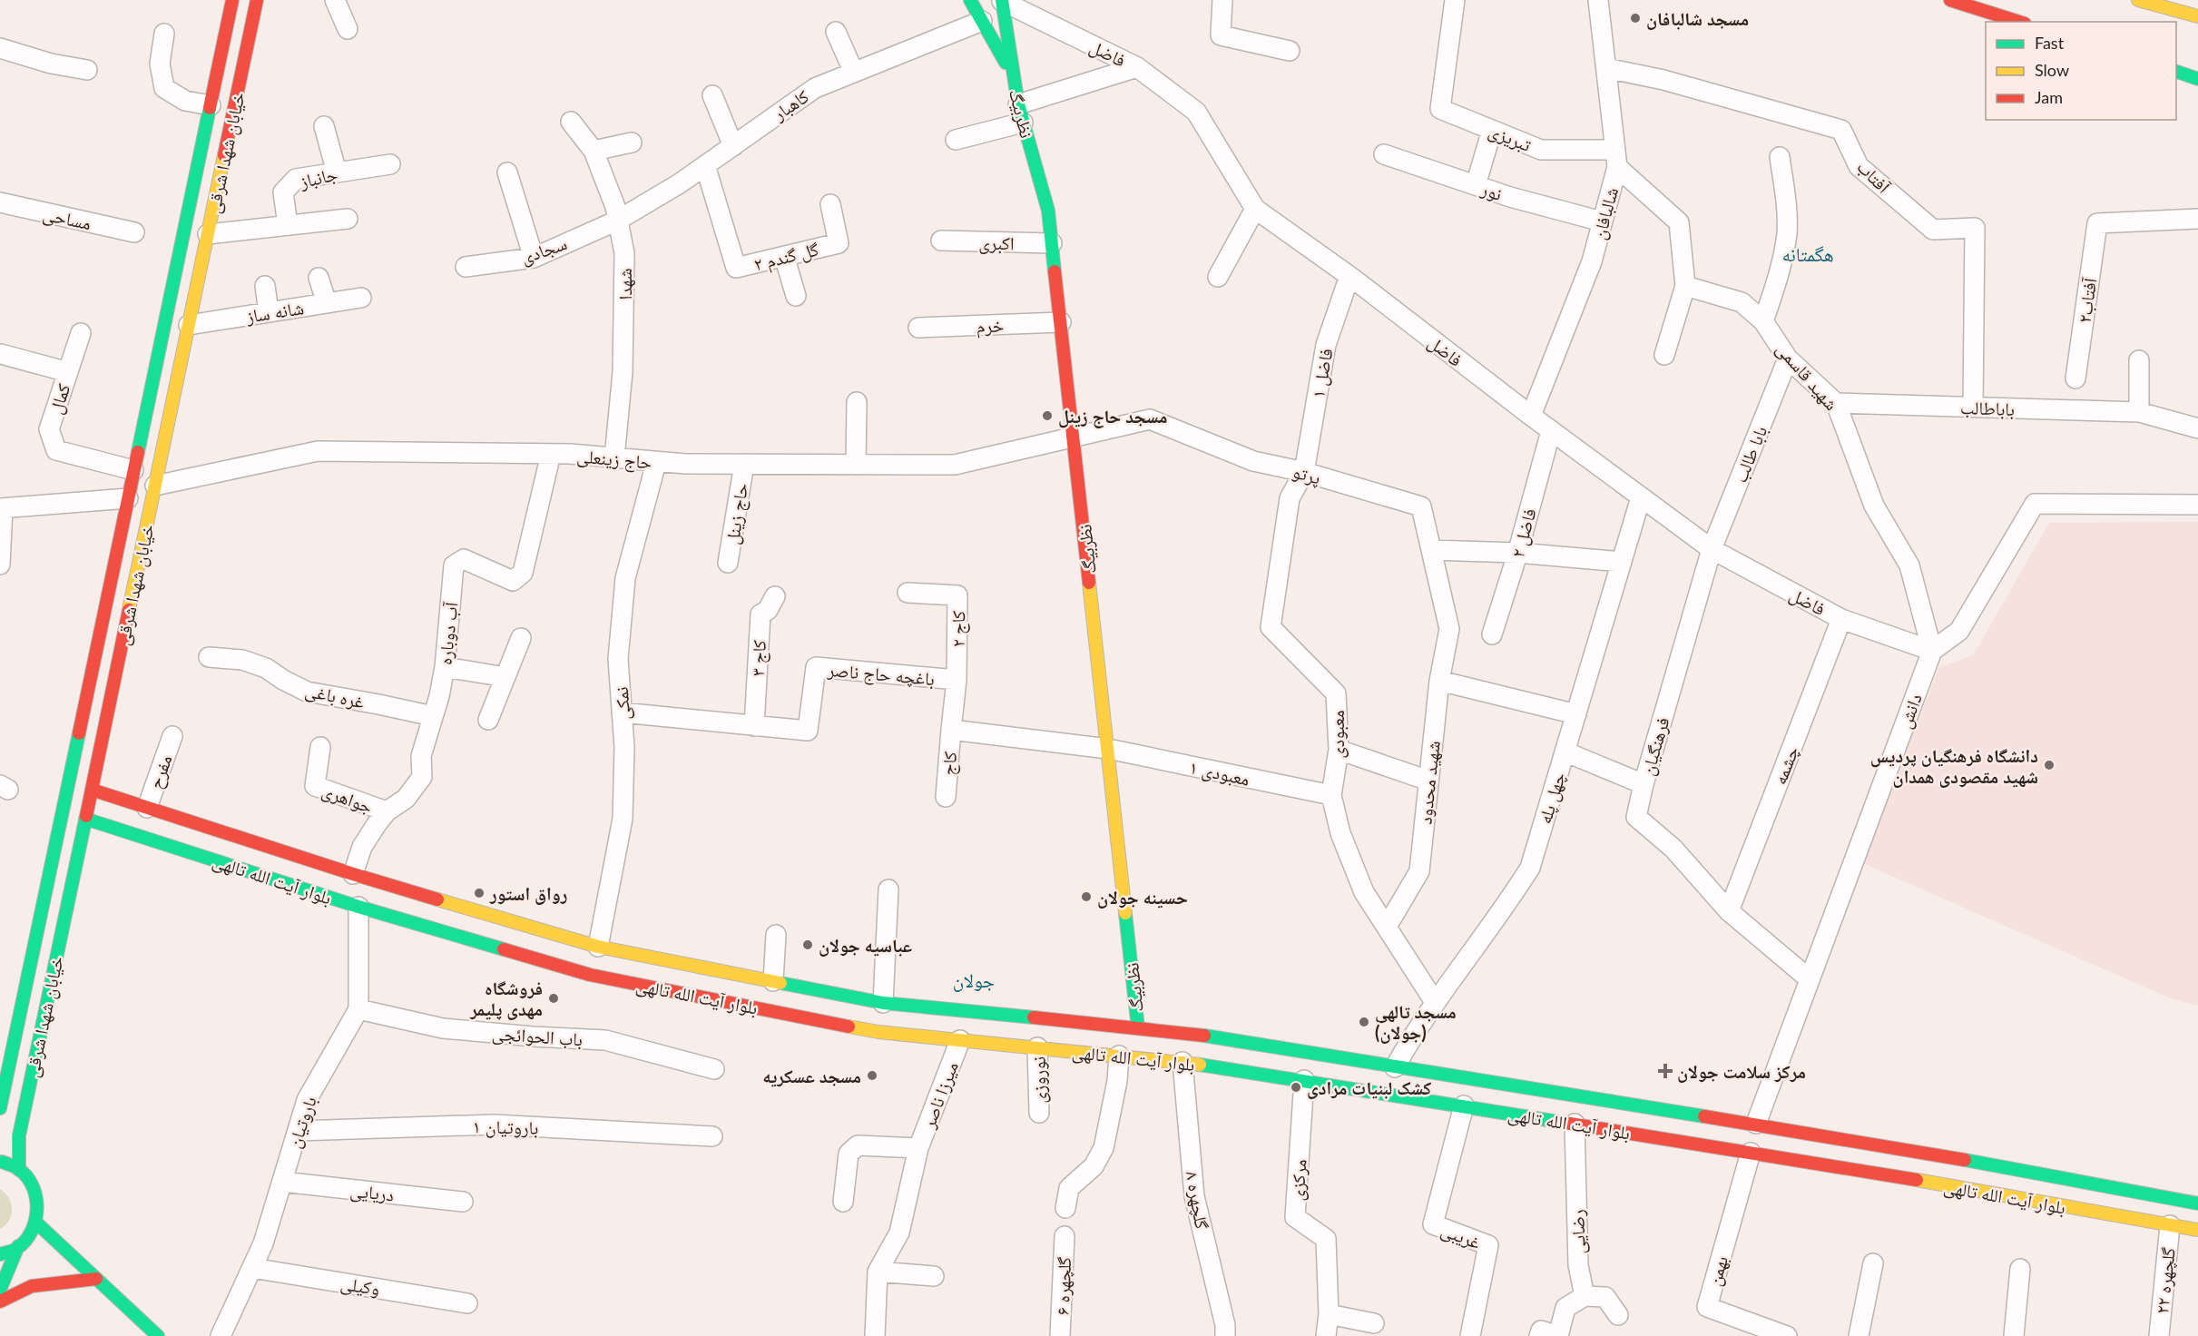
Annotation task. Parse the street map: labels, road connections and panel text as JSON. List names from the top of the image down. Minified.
{"streets":{"main road":["نظربیگ","خیابان شهدا شرقی","بلوار آیت الله تالهی"],"street":["فاضل","کاهبار","تبریزی","آفتاب","جانباز","نور","شالبافان","مساحی","اکبری","سجادی","گل گندم ۲","شهدا","آفتاب۲","شانه ساز","خرم","فاضل ۱","شهید قاسمی","کمال","باباطالب","بابا طالب","حاج زینعلی","پرتو","حاج زینل","فاضل ۲","کاج ۲","آب دوباره","کاج ۳","باغچه حاج ناصر","غره باغی","نمکی","دانش","معبودی","فرهنگیان","کاج","چشمه","مفرح","معبودی ۱","شهید محدود","جواهری","چهل پله","باب الحوائجی","نوروزی","میرزا ناصر","باروتیان","۱ باروتیان","مرکزی","دریایی","گلچهره ۸","رضایی","غریبی","بهمن","گلچهره ۲۲","وکیلی","گلچهره ۶"]},"crossings":[["فاضل","نظربیگ"],["فاضل","شالبافان"],["فاضل","فاضل ۱"],["فاضل","شهید قاسمی"],["فاضل","بابا طالب"],["فاضل","فاضل ۲"],["فاضل","دانش"],["فاضل","فرهنگیان"],["فاضل","چشمه"],["فاضل","چهل پله"],["کاهبار","نظربیگ"],["کاهبار","سجادی"],["کاهبار","گل گندم ۲"],["کاهبار","شهدا"],["نظربیگ","اکبری"],["نظربیگ","خرم"],["نظربیگ","حاج زینعلی"],["نظربیگ","پرتو"],["نظربیگ","معبودی ۱"],["نظربیگ","بلوار آیت الله تالهی"],["تبریزی","شالبافان"],["خیابان شهدا شرقی","شانه ساز"],["خیابان شهدا شرقی","کمال"],["خیابان شهدا شرقی","حاج زینعلی"],["خیابان شهدا شرقی","بلوار آیت الله تالهی"],["آفتاب","شالبافان"],["آفتاب","باباطالب"],["نور","شالبافان"],["سجادی","شهدا"],["شهدا","حاج زینعلی"],["فاضل ۱","پرتو"],["فاضل ۱","معبودی"],["شهید قاسمی","باباطالب"],["شهید قاسمی","بابا طالب"],["شهید قاسمی","دانش"],["بابا طالب","فرهنگیان"],["حاج زینعلی","پرتو"],["حاج زینعلی","حاج زینل"],["حاج زینعلی","آب دوباره"],["حاج زینعلی","نمکی"],["پرتو","معبودی"],["پرتو","شهید محدود"],["کاج ۲","باغچه حاج ناصر"],["آب دوباره","غره باغی"],["آب دوباره","جواهری"],["آب دوباره","بلوار آیت الله تالهی"],["کاج ۳","باغچه حاج ناصر"],["باغچه حاج ناصر","نمکی"],["باغچه حاج ناصر","کاج"],["نمکی","بلوار آیت الله تالهی"],["دانش","بلوار آیت الله تالهی"],["معبودی","معبودی ۱"],["معبودی","شهید محدود"],["معبودی","چهل پله"],["فرهنگیان","چشمه"],["مفرح","بلوار آیت الله تالهی"],["چهل پله","بلوار آیت الله تالهی"],["بلوار آیت الله تالهی","نوروزی"],["بلوار آیت الله تالهی","میرزا ناصر"],["بلوار آیت الله تالهی","باروتیان"],["بلوار آیت الله تالهی","مرکزی"],["بلوار آیت الله تالهی","گلچهره ۸"],["بلوار آیت الله تالهی","رضایی"],["بلوار آیت الله تالهی","غریبی"],["بلوار آیت الله تالهی","بهمن"],["بلوار آیت الله تالهی","گلچهره ۲۲"],["باب الحوائجی","باروتیان"],["باروتیان","۱ باروتیان"],["باروتیان","دریایی"],["باروتیان","وکیلی"]],"districts":["هگمتانه","جولان"],"places":{"other":["مسجد شالبافان","مسجد حاج زینل","دانشگاه فرهنگیان پردیس شهید مقصودی همدان","رواق استور","حسینه جولان","عباسیه جولان","فروشگاه مهدی پلیمر","مسجد تالهی (جولان)","مسجد عسکریه","کشک لبنیات مرادی"],"health":["مرکز سلامت جولان"]},"legend":["Fast","Slow","Jam"]}
